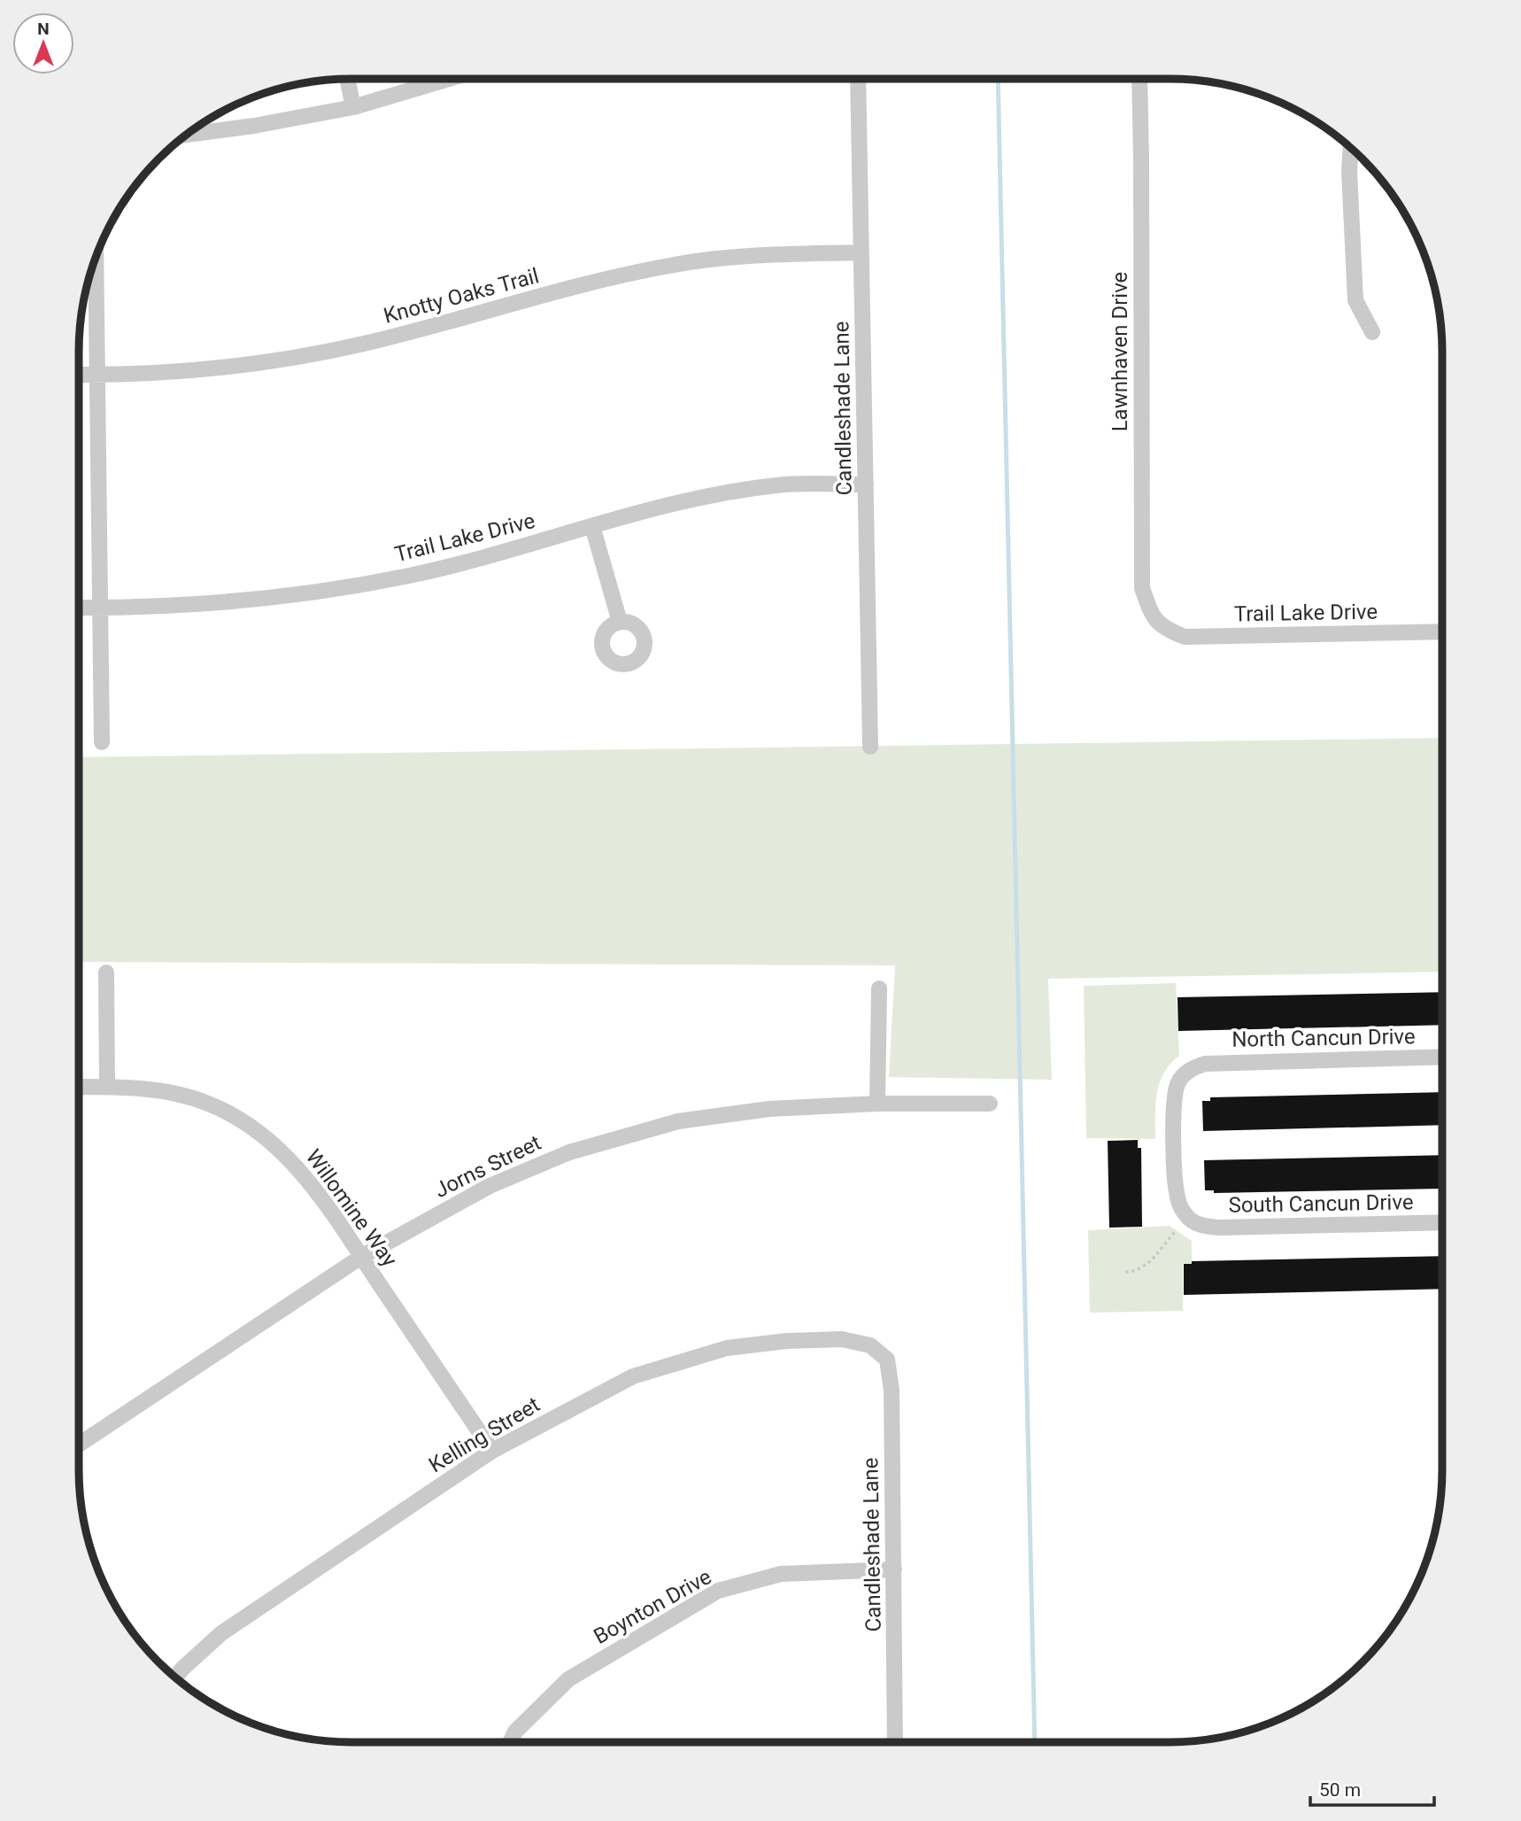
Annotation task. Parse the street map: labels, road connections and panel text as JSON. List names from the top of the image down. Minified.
{"streets":{"street":["Knotty Oaks Trail","Lawnhaven Drive","Candleshade Lane","Trail Lake Drive","North Cancun Drive","Jorns Street","South Cancun Drive","Willomine Way","Kelling Street","Boynton Drive"]},"crossings":[["Knotty Oaks Trail","Candleshade Lane"],["Lawnhaven Drive","Trail Lake Drive"],["Candleshade Lane","Trail Lake Drive"],["Candleshade Lane","Kelling Street"],["Candleshade Lane","Boynton Drive"],["North Cancun Drive","South Cancun Drive"],["Jorns Street","Willomine Way"],["Willomine Way","Kelling Street"]],"scale_bar":"50 m","north":"top"}
